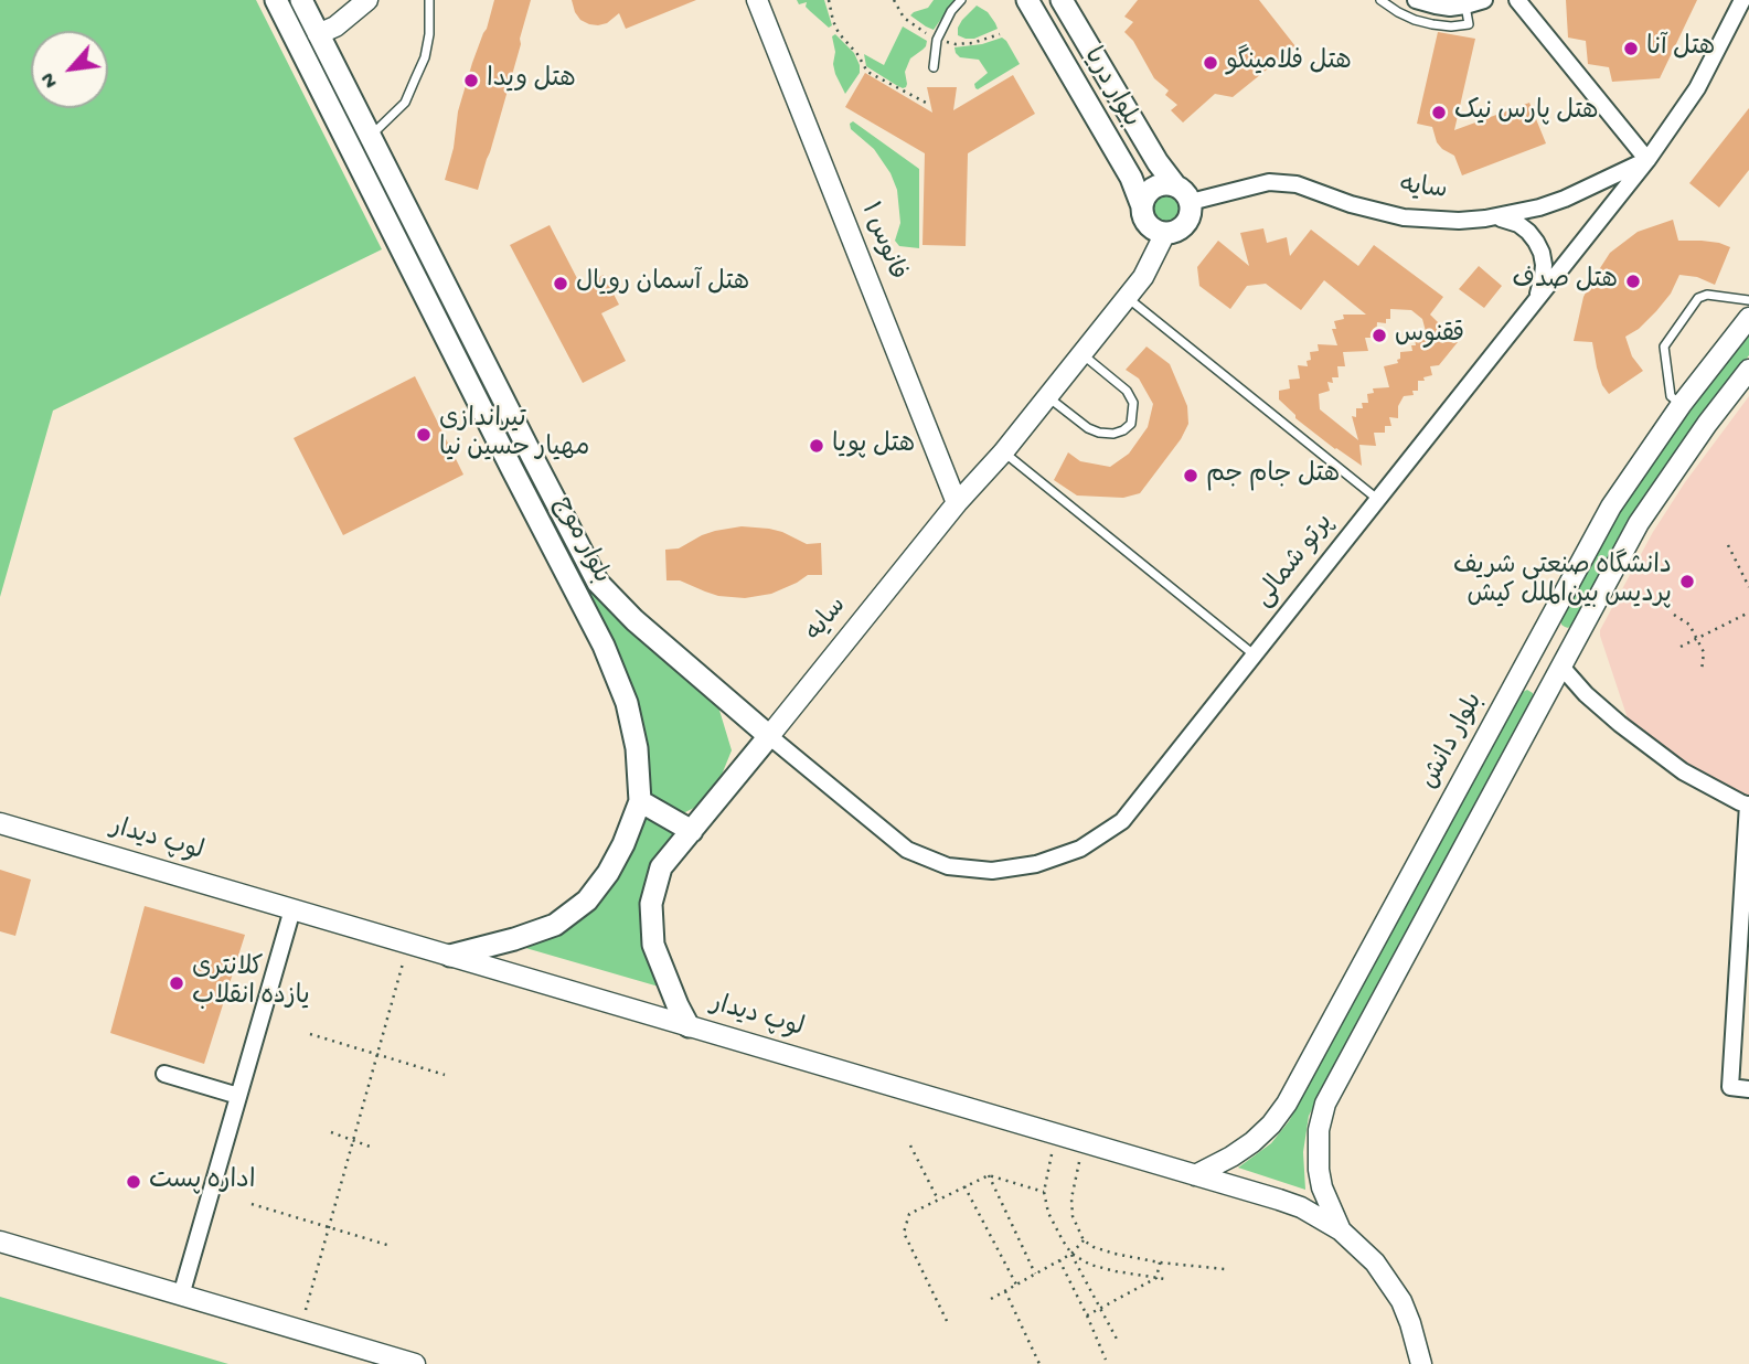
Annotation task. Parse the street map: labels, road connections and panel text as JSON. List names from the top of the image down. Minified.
{"streets":{"main road":["بلوار دریا","سایه","بلوار موج"],"street":["فانوس ۱","پرتو شمالی","بلوار دانش","لوپ دیدار"]},"crossings":[["بلوار دریا","سایه"],["سایه","فانوس ۱"],["سایه","بلوار موج"],["سایه","پرتو شمالی"],["سایه","لوپ دیدار"],["بلوار موج","پرتو شمالی"],["بلوار موج","لوپ دیدار"],["بلوار دانش","لوپ دیدار"]],"places":["هتل آنا","هتل فلامینگو","هتل ویدا","هتل پارس نیک","هتل صدف","هتل آسمان رویال","ققنوس","تیراندازی مهیار حسین نیا","هتل پویا","هتل جام جم","دانشگاه صنعتی شریف پردیس بین‌الملل کیش","کلانتری یازده انقلاب","اداره پست"],"north":"bottom left"}
